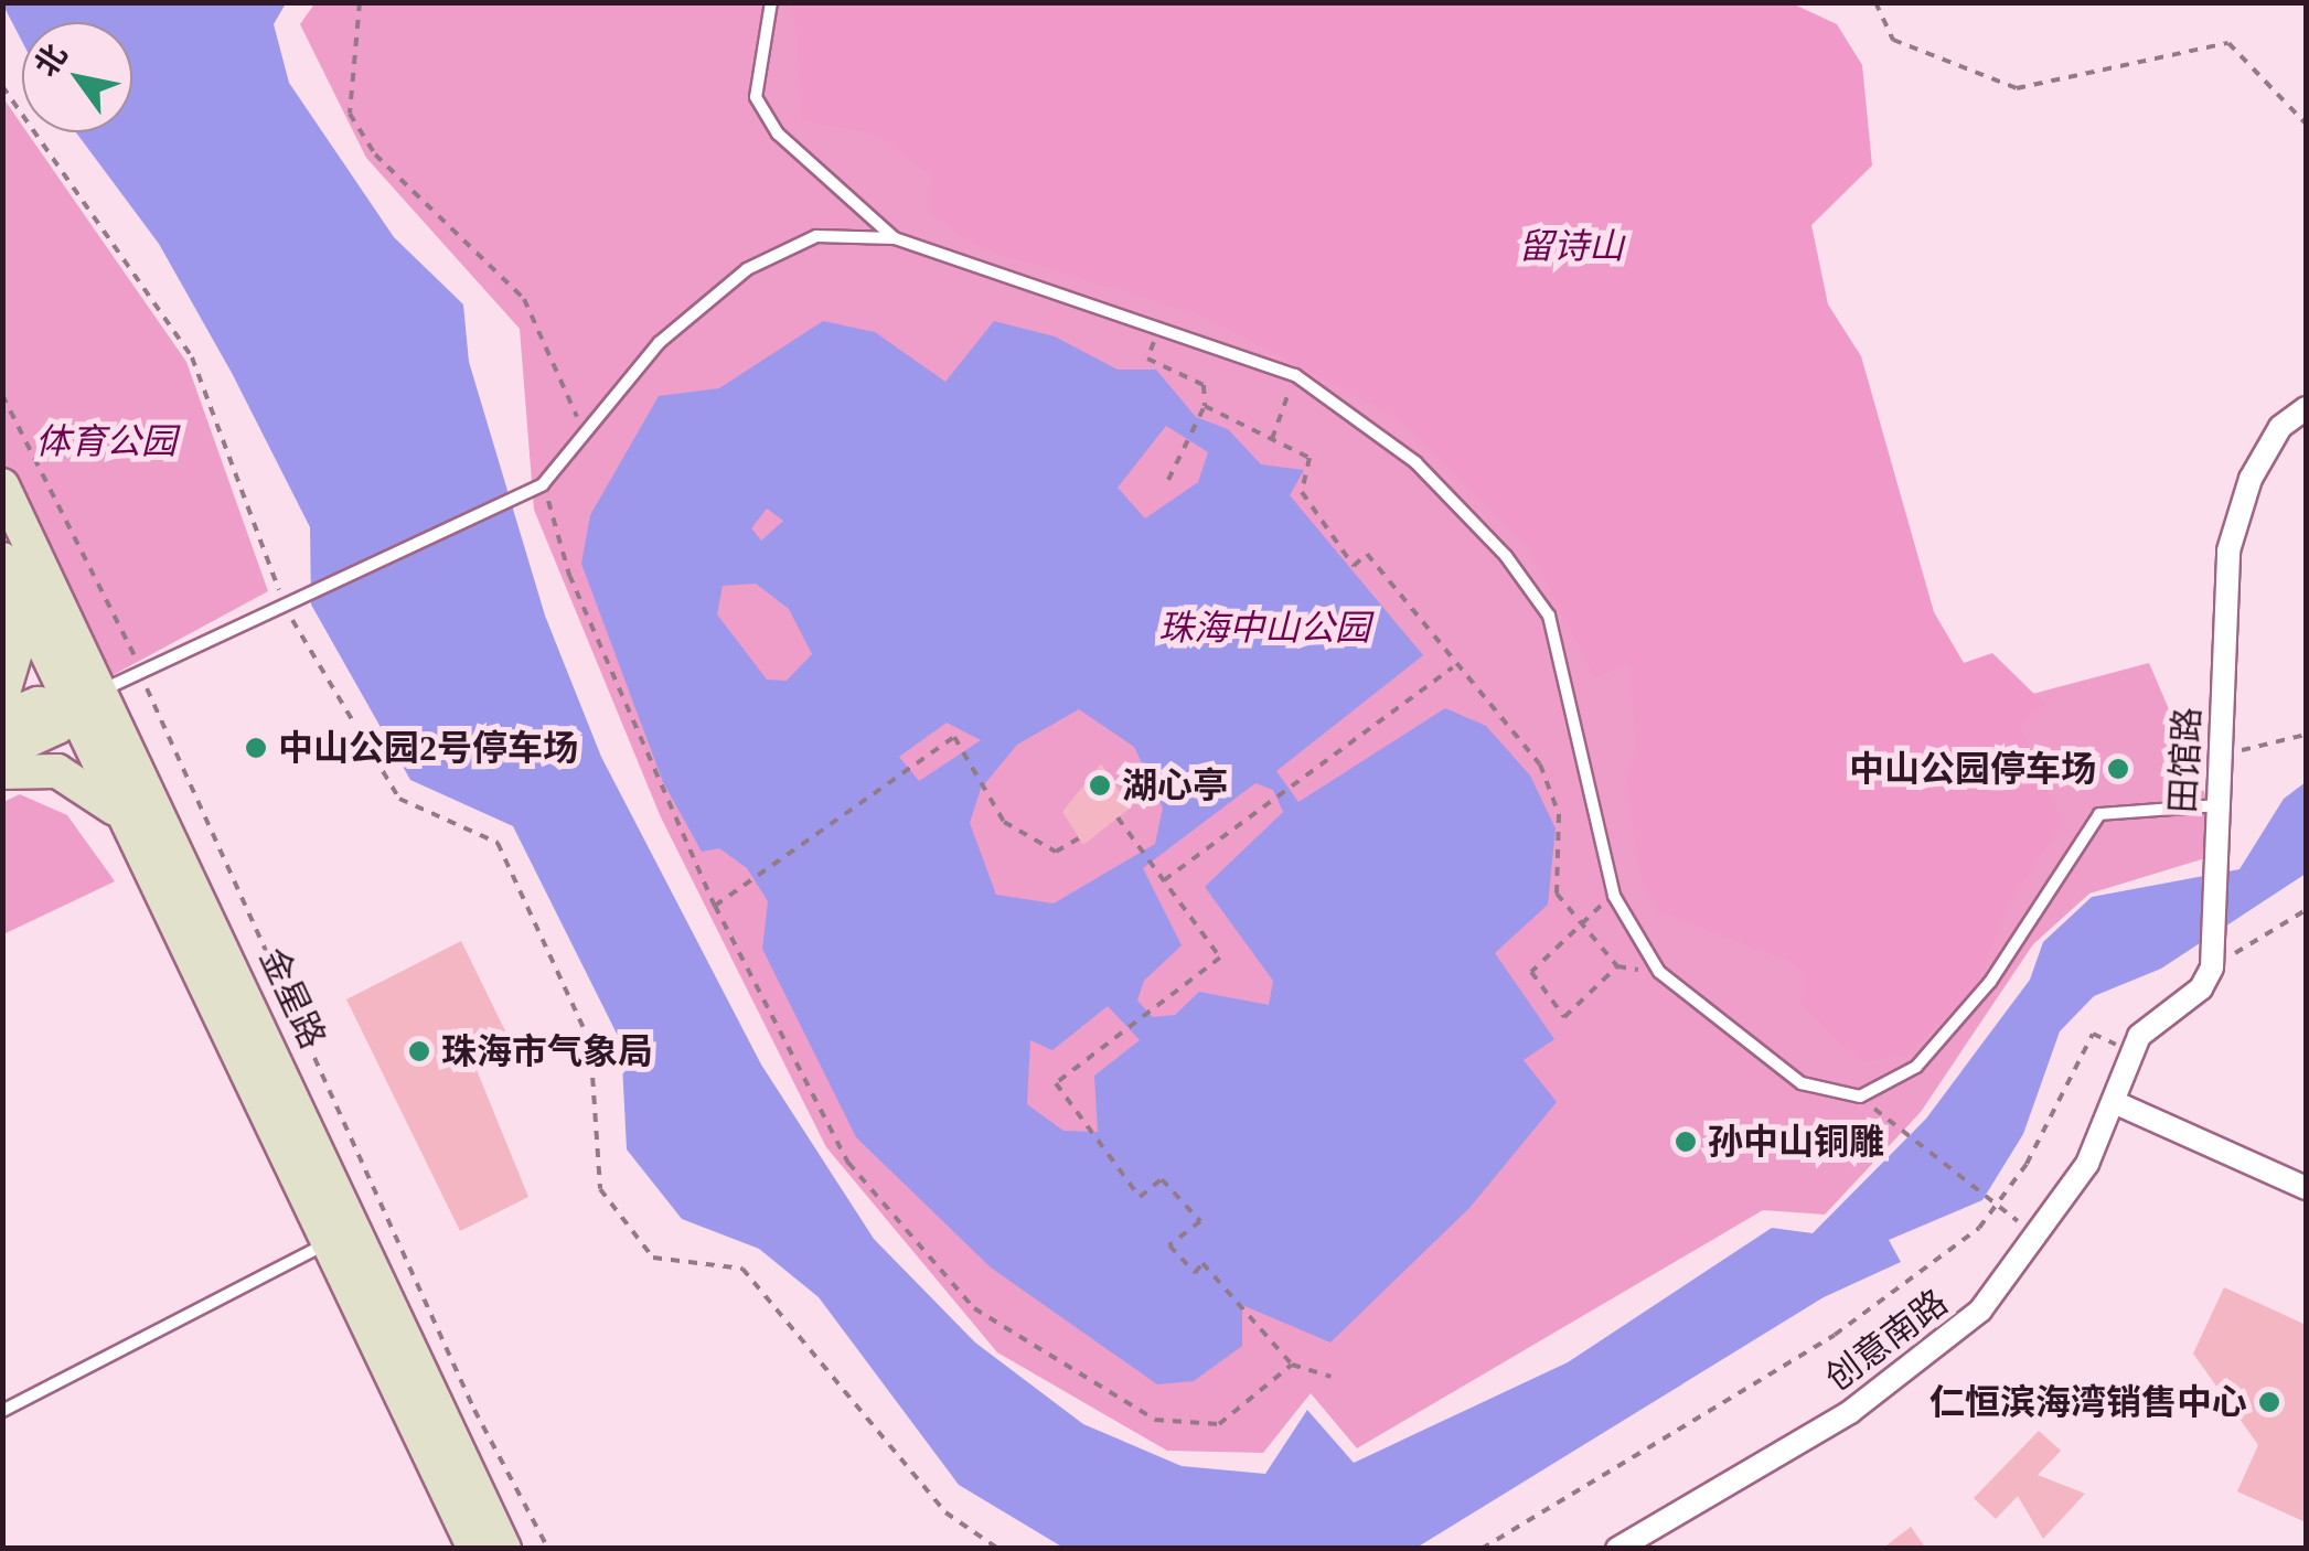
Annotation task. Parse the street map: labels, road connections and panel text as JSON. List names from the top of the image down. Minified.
{"streets":{"street":["田馆路","金星路","创意南路"]},"parks":["留诗山","体育公园","珠海中山公园"],"places":["中山公园2号停车场","中山公园停车场","湖心亭","珠海市气象局","孙中山铜雕","仁恒滨海湾销售中心"],"north":"top left"}
